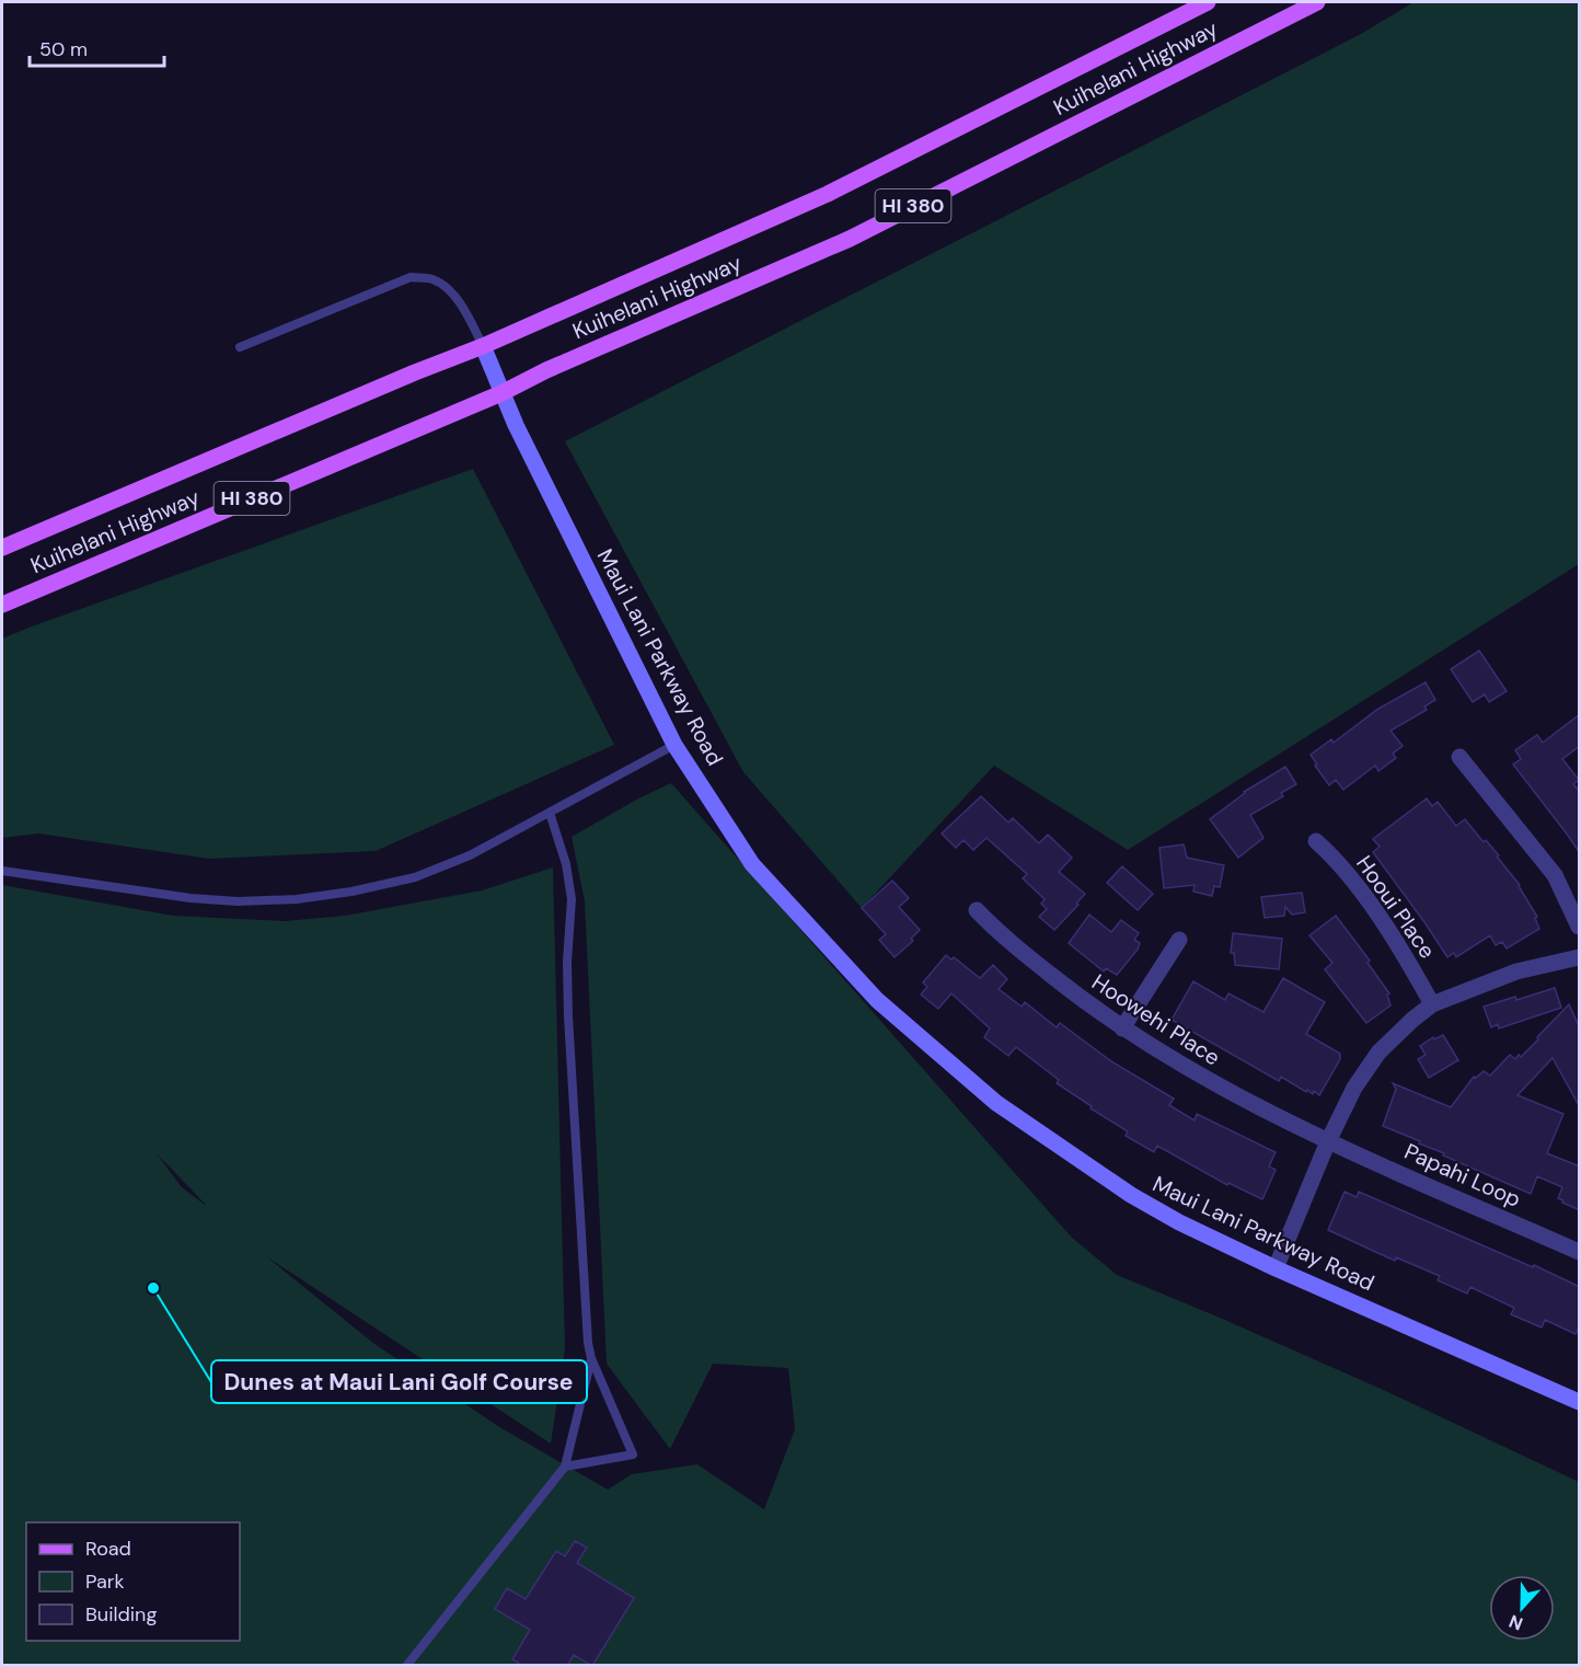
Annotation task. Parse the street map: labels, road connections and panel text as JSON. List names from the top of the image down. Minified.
{"streets":{"main road":["Kuihelani Highway","HI 380","Maui Lani Parkway Road"],"street":["Hooui Place","Hoowehi Place","Papahi Loop"]},"crossings":[["Kuihelani Highway","Maui Lani Parkway Road"],["Hoowehi Place","Papahi Loop"]],"places":["Dunes at Maui Lani Golf Course"],"legend":["Road","Park","Building"],"scale_bar":"50 m","north":"bottom"}
